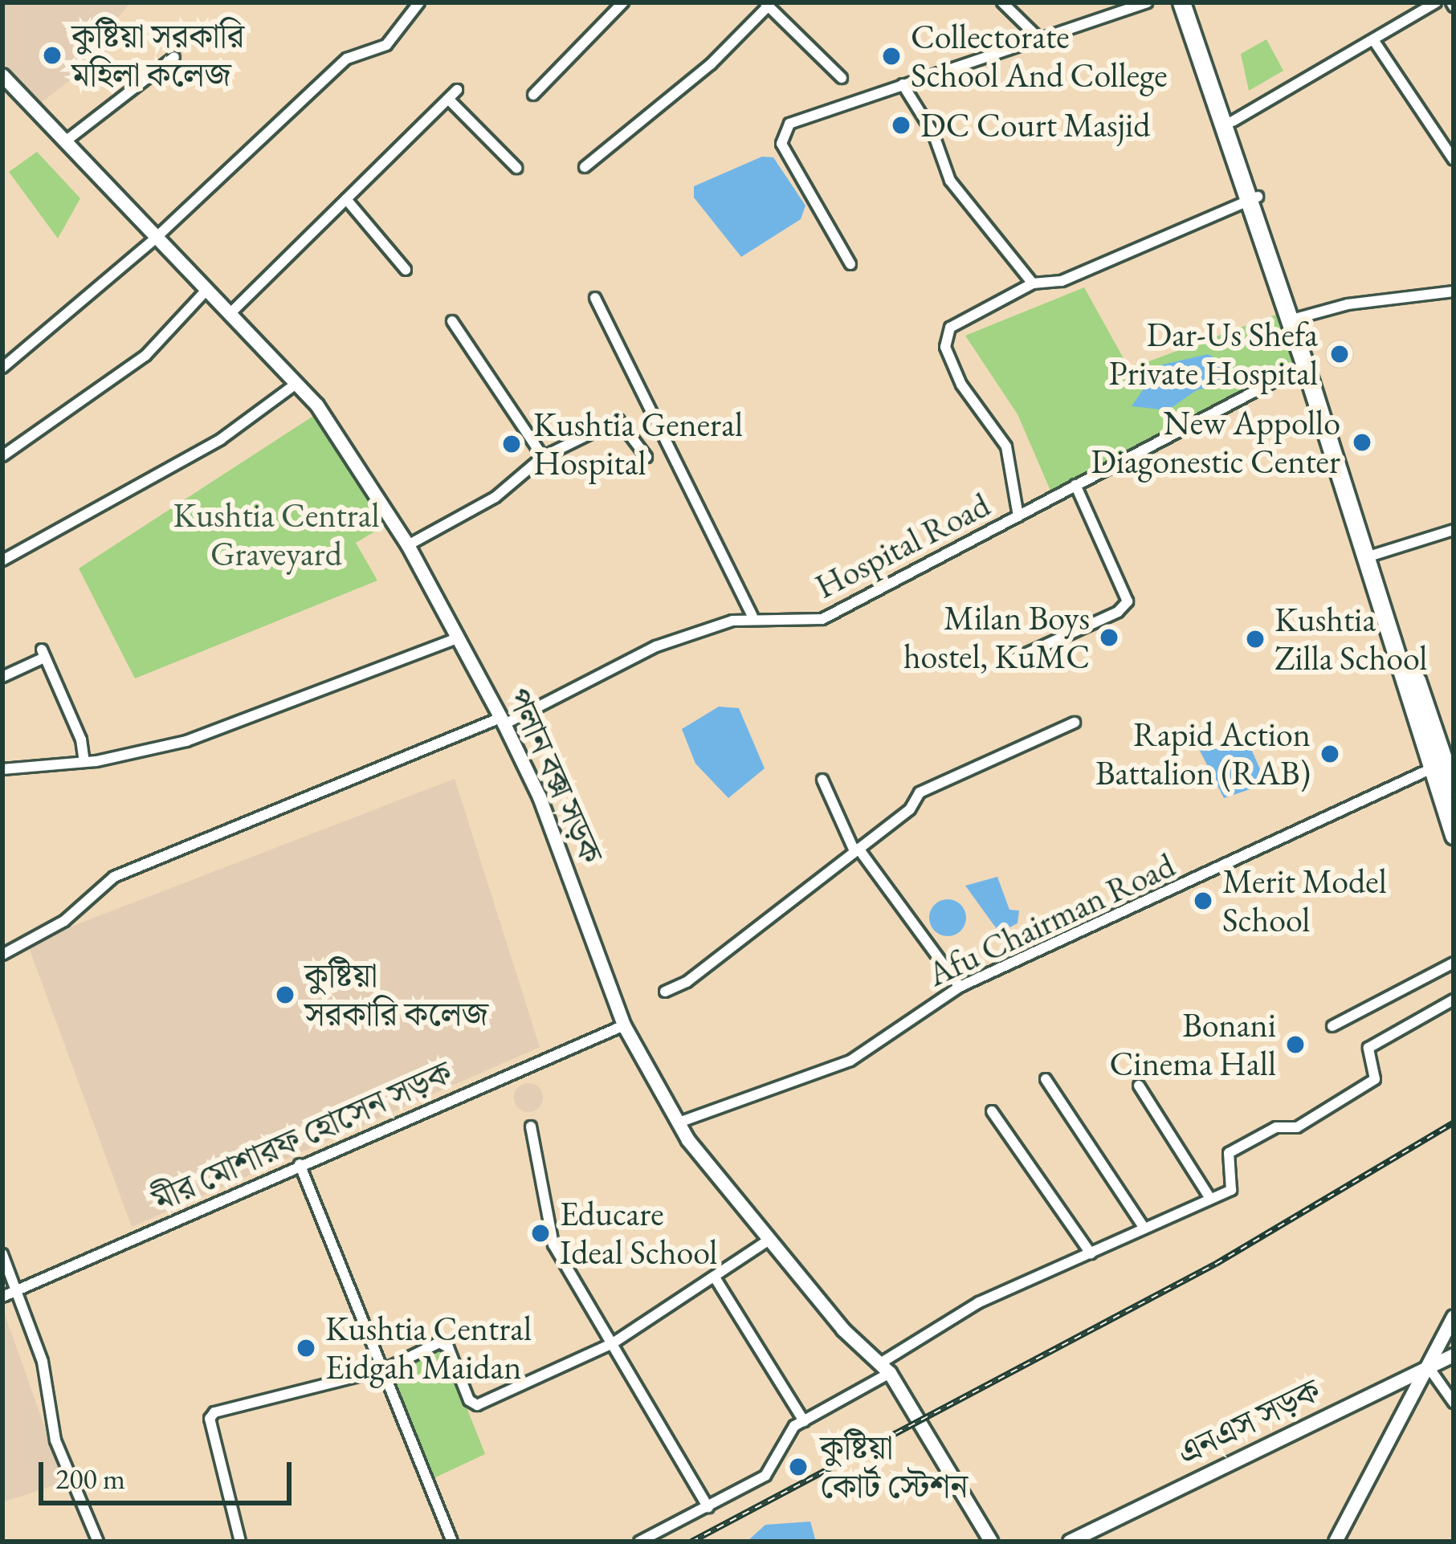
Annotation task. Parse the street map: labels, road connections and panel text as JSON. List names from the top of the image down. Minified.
{"streets":{"main road":["পলান বক্স সড়ক","এনএস সড়ক"],"street":["Hospital Road","Afu Chairman Road","মীর মোশারফ হোসেন সড়ক"]},"crossings":[["Hospital Road","পলান বক্স সড়ক"],["পলান বক্স সড়ক","Afu Chairman Road"],["পলান বক্স সড়ক","মীর মোশারফ হোসেন সড়ক"]],"parks":["Kushtia Central Graveyard"],"places":["কুষ্টিয়া সরকারি মহিলা কলেজ","Collectorate School And College","DC Court Masjid","Dar-Us Shefa Private Hospital","New Appollo Diagonestic Center","Kushtia General Hospital","Milan Boys hostel, KuMC","Kushtia Zilla School","Rapid Action Battalion (RAB)","Merit Model School","কুষ্টিয়া সরকারি কলেজ","Bonani Cinema Hall","Educare Ideal School","Kushtia Central Eidgah Maidan","কুষ্টিয়া কোর্ট স্টেশন"],"scale_bar":"200 m"}
